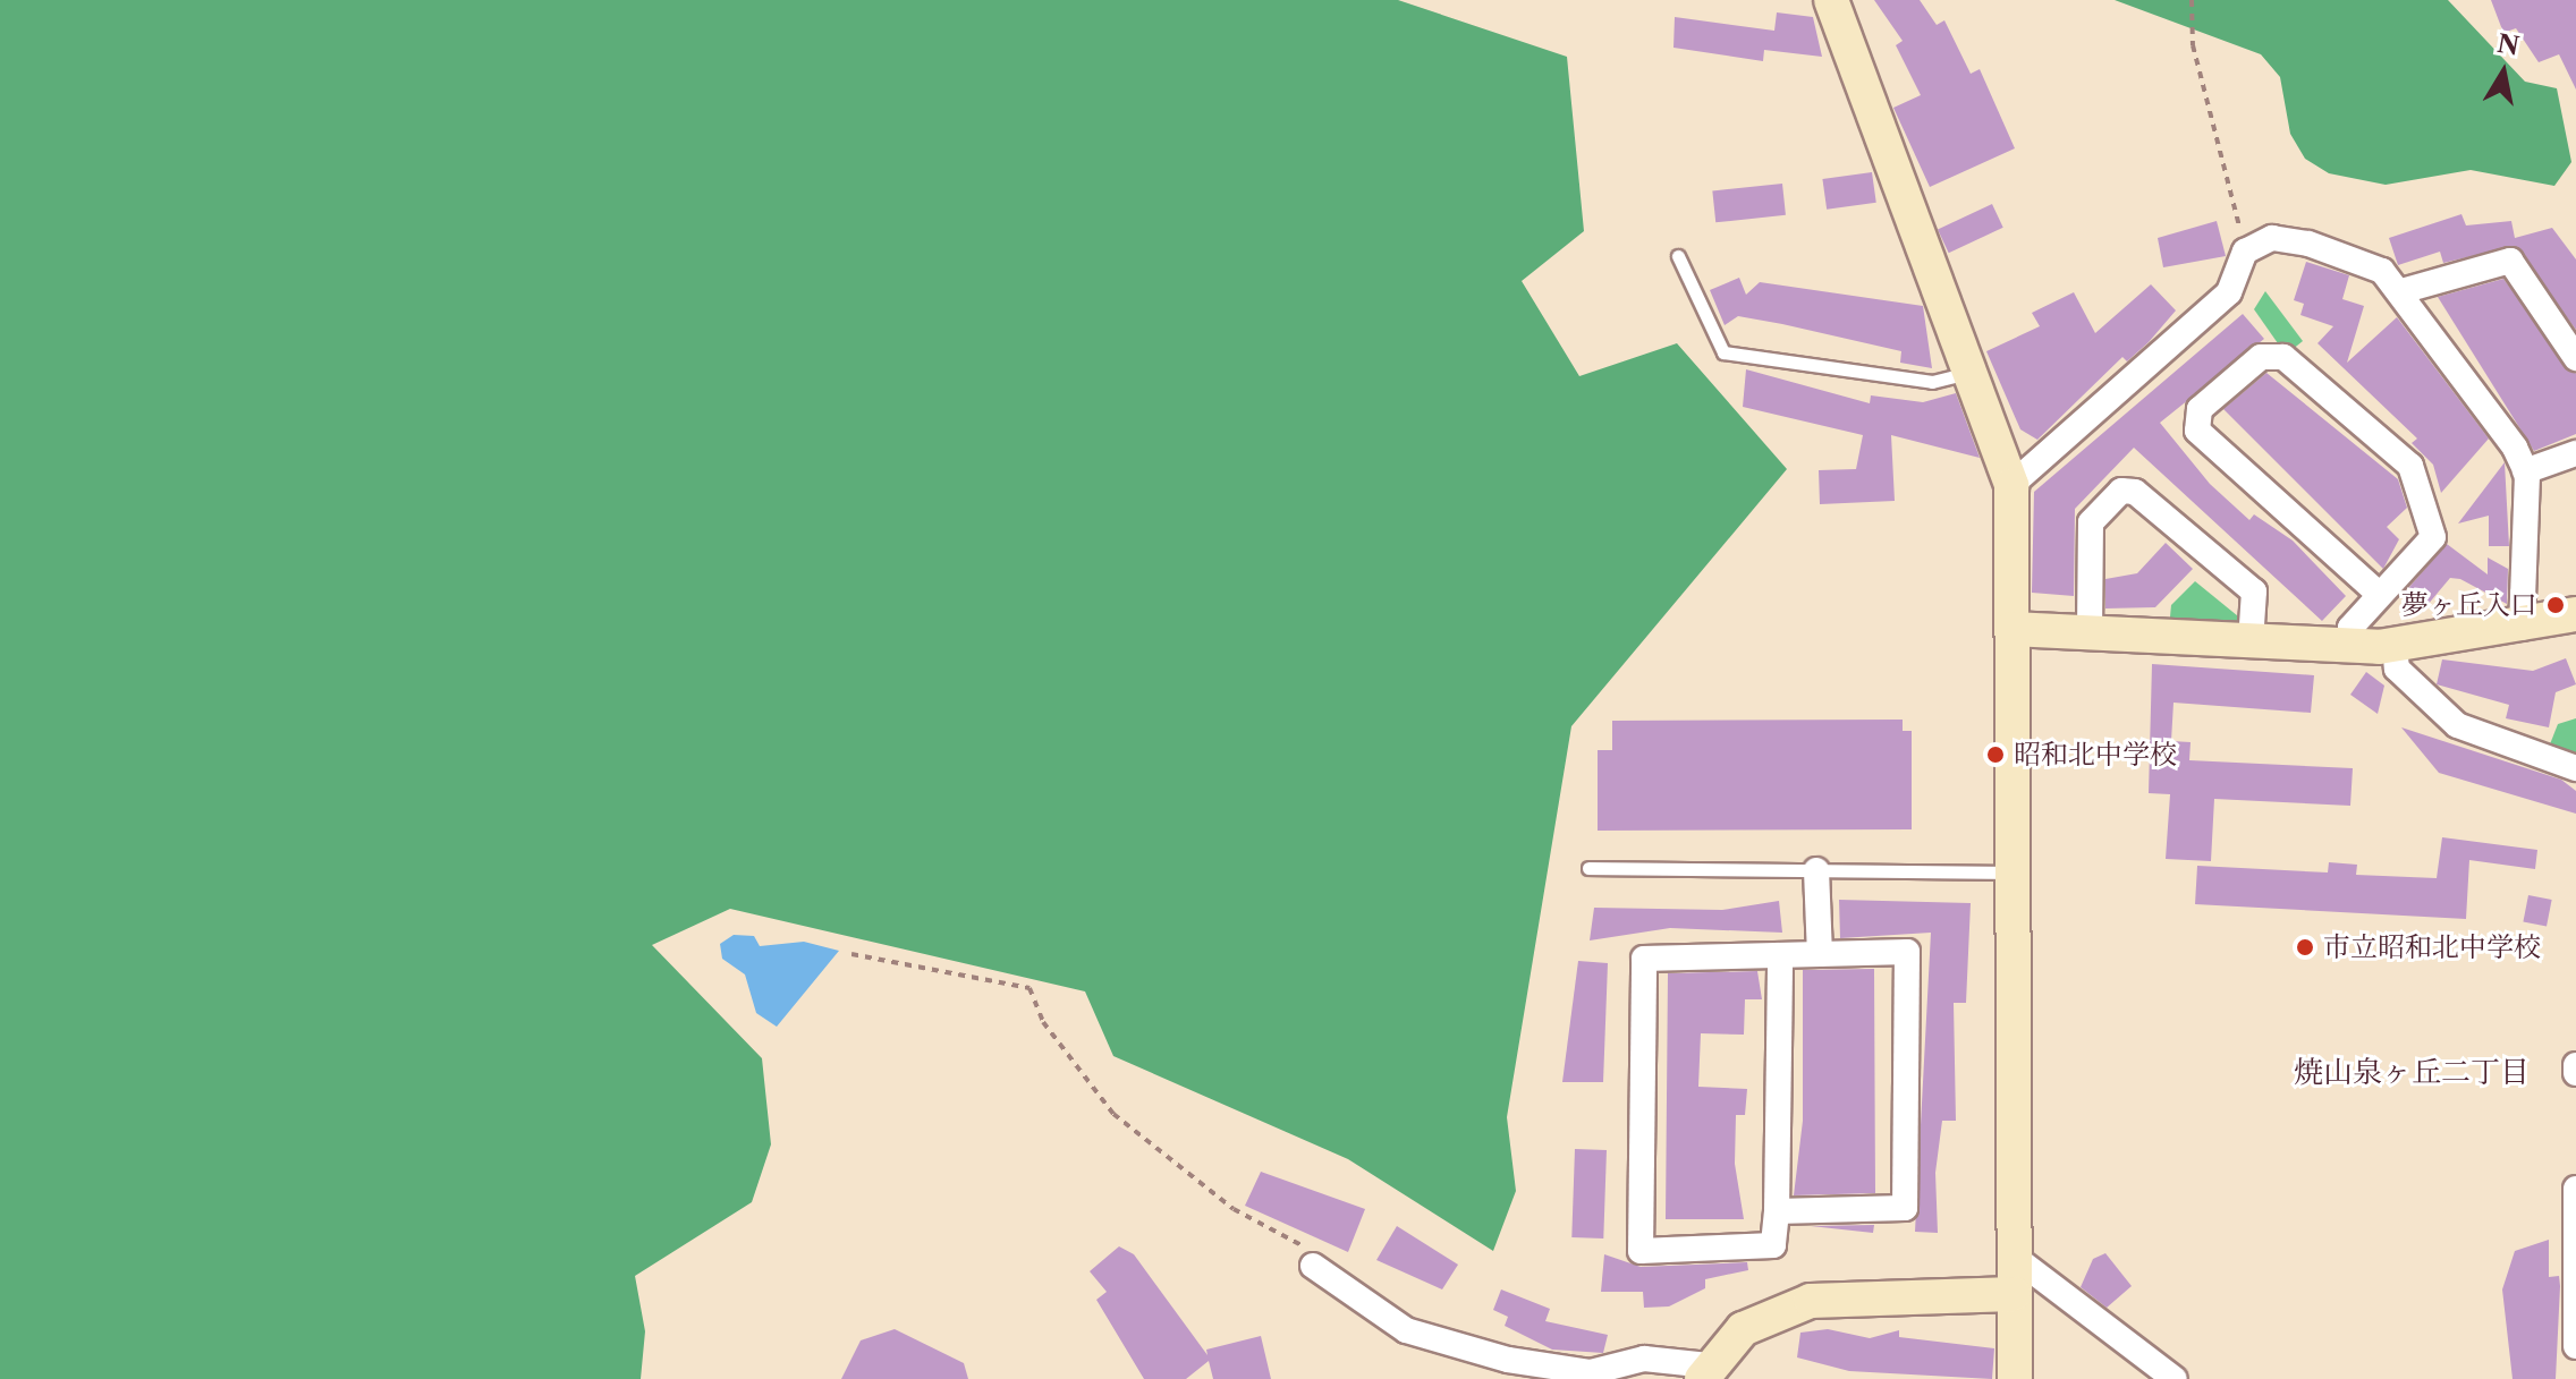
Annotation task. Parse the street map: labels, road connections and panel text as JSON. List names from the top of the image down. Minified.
{"districts":["焼山泉ヶ丘二丁目"],"places":["夢ヶ丘入口","昭和北中学校","市立昭和北中学校"],"north":"top"}
